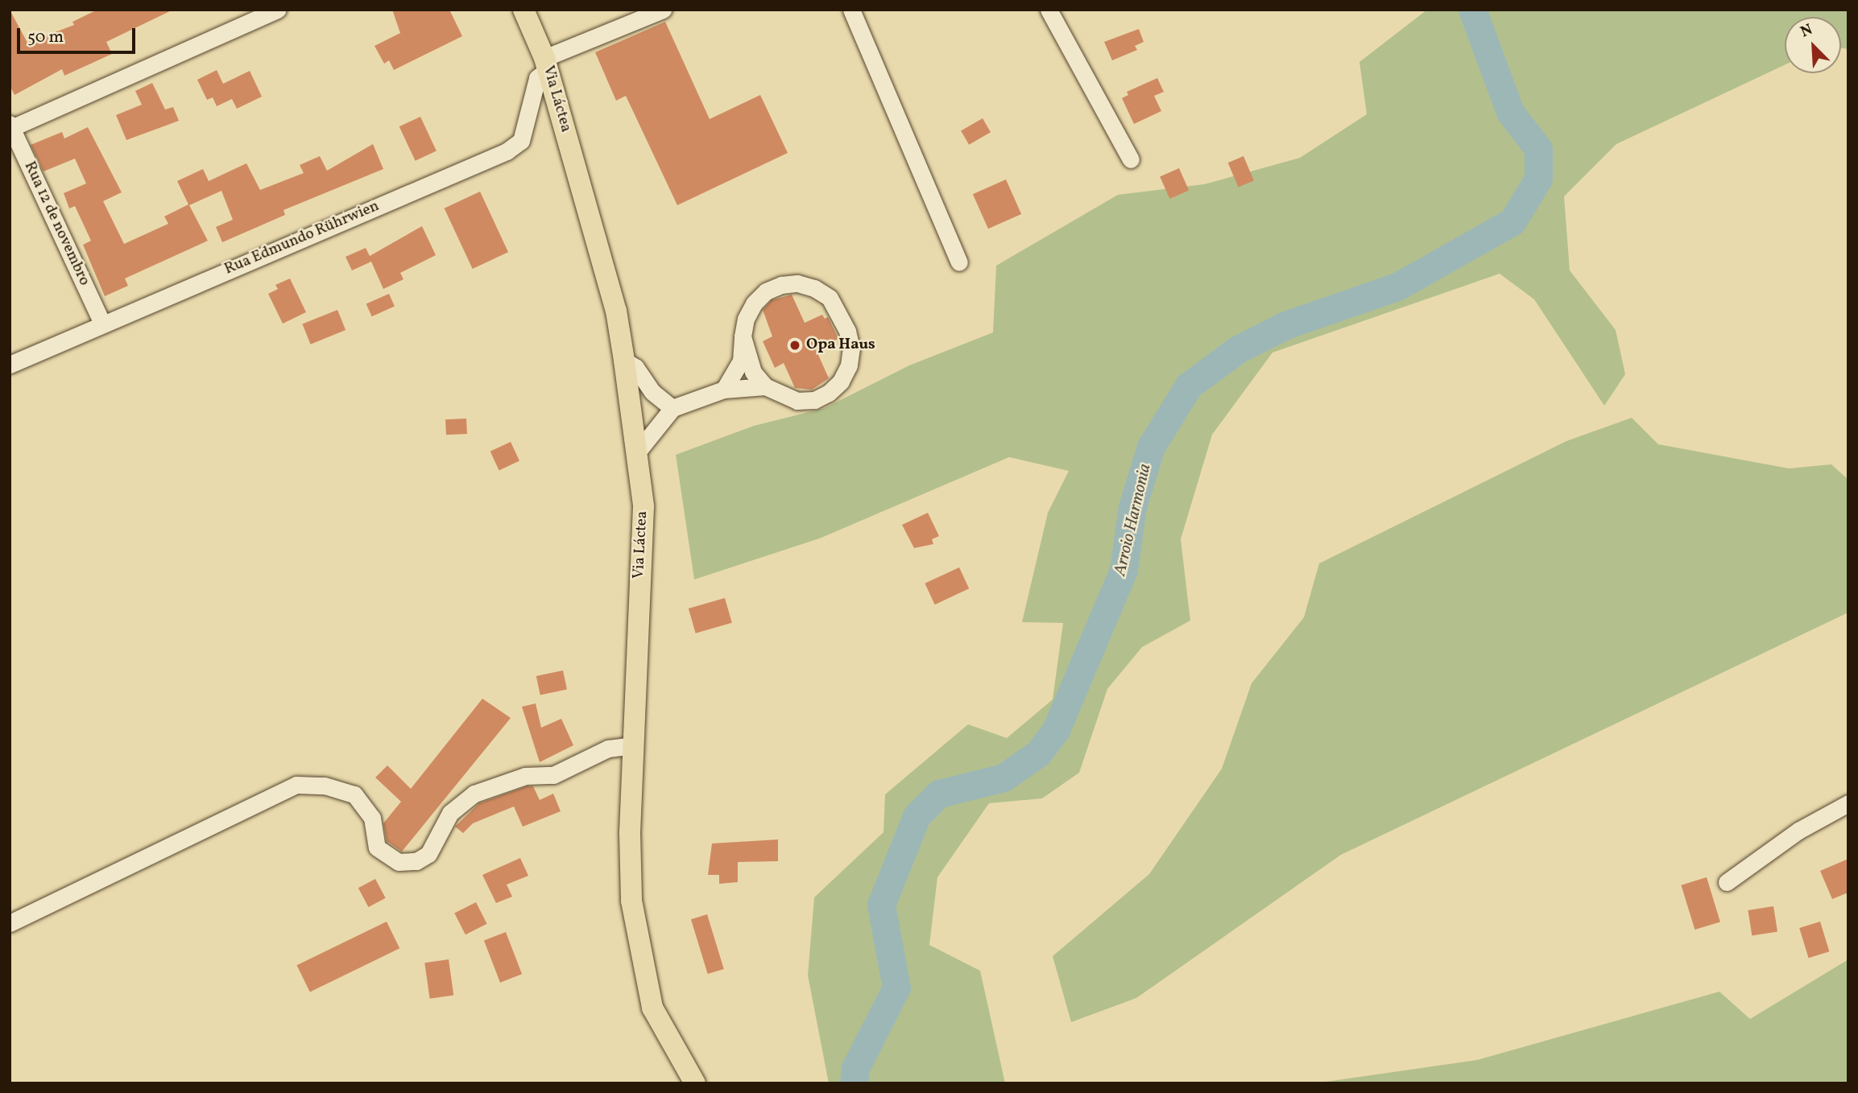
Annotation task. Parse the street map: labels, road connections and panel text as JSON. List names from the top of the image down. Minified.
{"streets":{"main road":["Via Láctea"],"street":["Rua 12 de novembro","Rua Edmundo Rührwien"]},"crossings":[["Via Láctea","Rua Edmundo Rührwien"],["Rua 12 de novembro","Rua Edmundo Rührwien"]],"water":["Arroio Harmonia"],"places":["Opa Haus"],"scale_bar":"50 m","north":"top left"}
